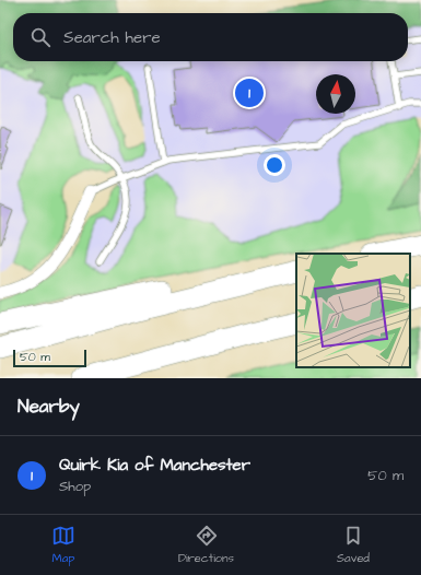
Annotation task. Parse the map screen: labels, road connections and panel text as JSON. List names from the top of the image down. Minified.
{"scale_bar":"50 m","north":"top","page":{"search":"Search here","pins":"1","scale":"50 m","heading":"Nearby","list":[{"mark":"1","name":"Quirk Kia of Manchester","note":"Shop","value":"50 m"}],"nav":["Map","Directions","Saved"]}}
